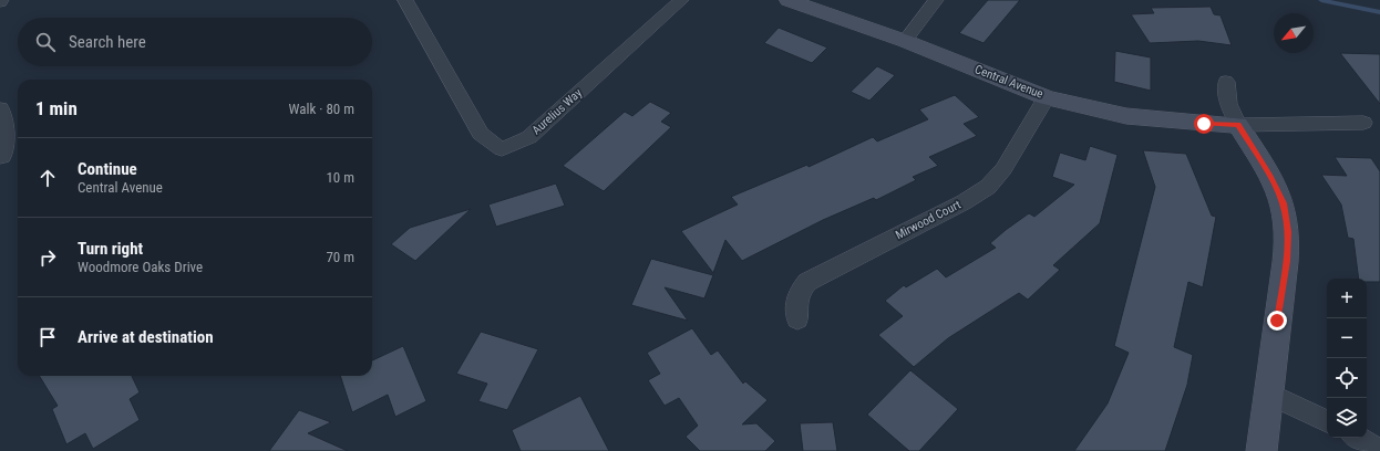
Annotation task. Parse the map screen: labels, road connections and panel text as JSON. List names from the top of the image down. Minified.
{"streets":{"street":["Central Avenue","Aurelius Way","Mirwood Court"]},"crossings":[["Central Avenue","Mirwood Court"]],"north":"bottom left","page":{"search":"Search here","heading":["1 min","Walk · 80 m"],"list":[["Continue","Central Avenue","10 m"],["Turn right","Woodmore Oaks Drive","70 m"],"Arrive at destination"],"map_buttons":["+","−"]}}
